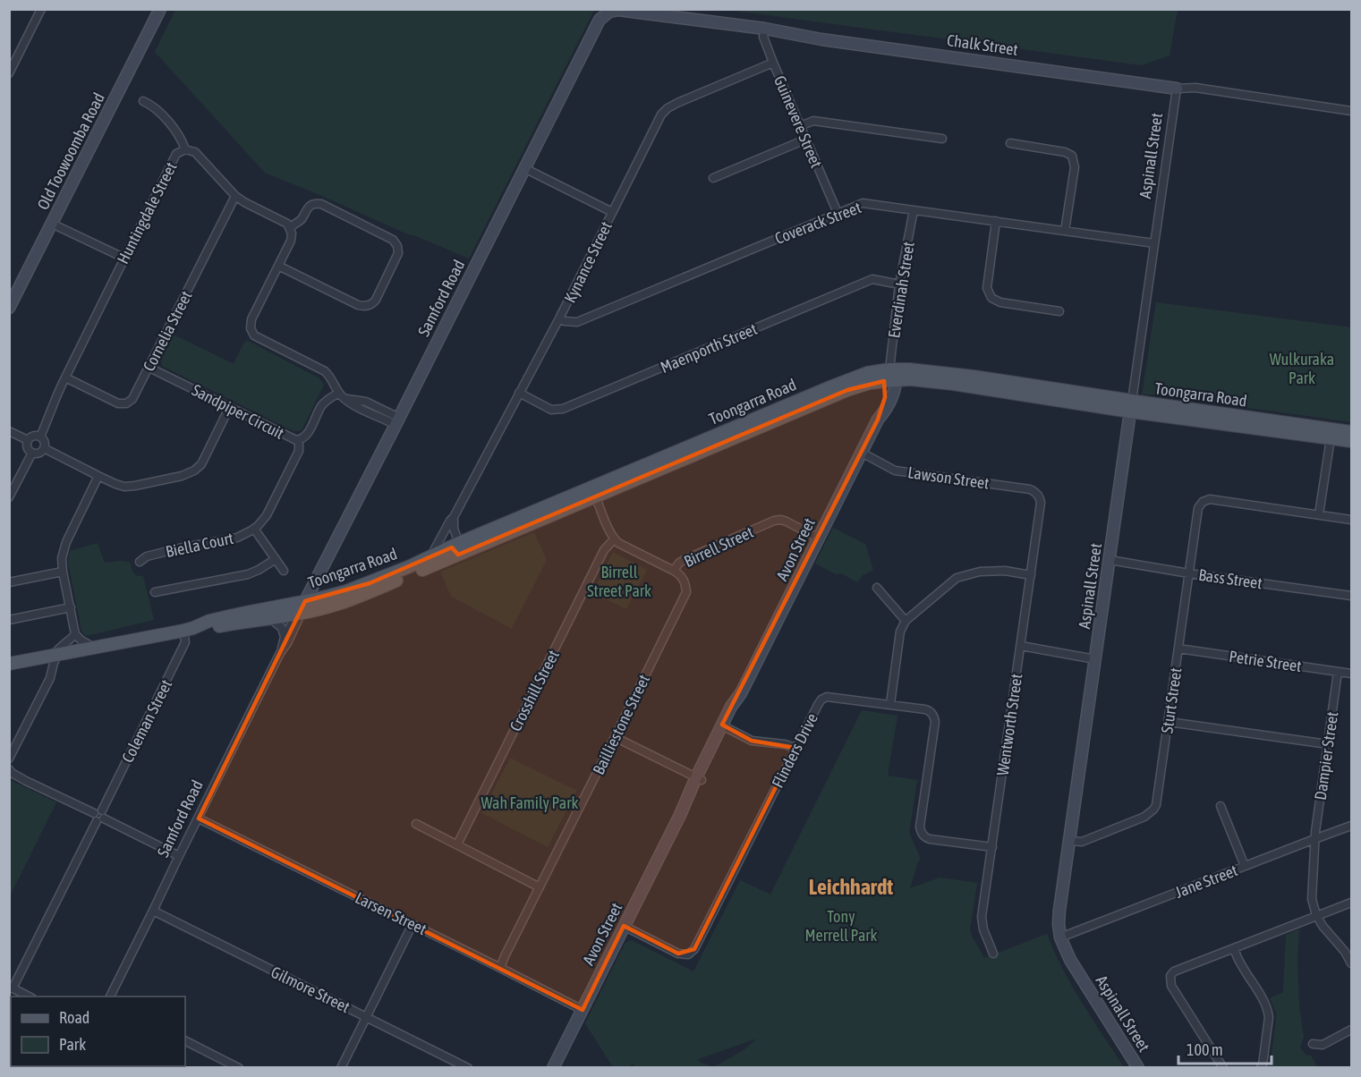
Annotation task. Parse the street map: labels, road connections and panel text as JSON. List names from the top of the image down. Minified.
{"streets":{"main road":["Toongarra Road"],"street":["Chalk Street","Guinevere Street","Old Toowoomba Road","Aspinall Street","Huntingdale Street","Coverack Street","Kynance Street","Everdinah Street","Samford Road","Cornelia Street","Maenporth Street","Sandpiper Circuit","Lawson Street","Biella Court","Birrell Street","Avon Street","Bass Street","Petrie Street","Crosshill Street","Sturt Street","Coleman Street","Bailliestone Street","Wentworth Street","Flinders Drive","Dampier Street","Jane Street","Larsen Street","Gilmore Street"]},"crossings":[["Chalk Street","Guinevere Street"],["Chalk Street","Aspinall Street"],["Chalk Street","Samford Road"],["Guinevere Street","Coverack Street"],["Guinevere Street","Kynance Street"],["Aspinall Street","Coverack Street"],["Aspinall Street","Toongarra Road"],["Aspinall Street","Bass Street"],["Aspinall Street","Sturt Street"],["Aspinall Street","Jane Street"],["Huntingdale Street","Cornelia Street"],["Coverack Street","Kynance Street"],["Coverack Street","Everdinah Street"],["Kynance Street","Maenporth Street"],["Kynance Street","Toongarra Road"],["Everdinah Street","Maenporth Street"],["Everdinah Street","Toongarra Road"],["Everdinah Street","Avon Street"],["Samford Road","Toongarra Road"],["Samford Road","Larsen Street"],["Samford Road","Gilmore Street"],["Cornelia Street","Sandpiper Circuit"],["Toongarra Road","Avon Street"],["Toongarra Road","Coleman Street"],["Sandpiper Circuit","Biella Court"],["Lawson Street","Avon Street"],["Lawson Street","Wentworth Street"],["Birrell Street","Avon Street"],["Birrell Street","Crosshill Street"],["Birrell Street","Bailliestone Street"],["Avon Street","Flinders Drive"],["Avon Street","Larsen Street"],["Bass Street","Sturt Street"],["Petrie Street","Sturt Street"],["Petrie Street","Dampier Street"],["Bailliestone Street","Larsen Street"],["Wentworth Street","Flinders Drive"],["Dampier Street","Jane Street"]],"districts":["Leichhardt"],"parks":["Wulkuraka Park","Birrell Street Park","Wah Family Park","Tony Merrell Park"],"legend":["Road","Park"],"scale_bar":"100 m"}
